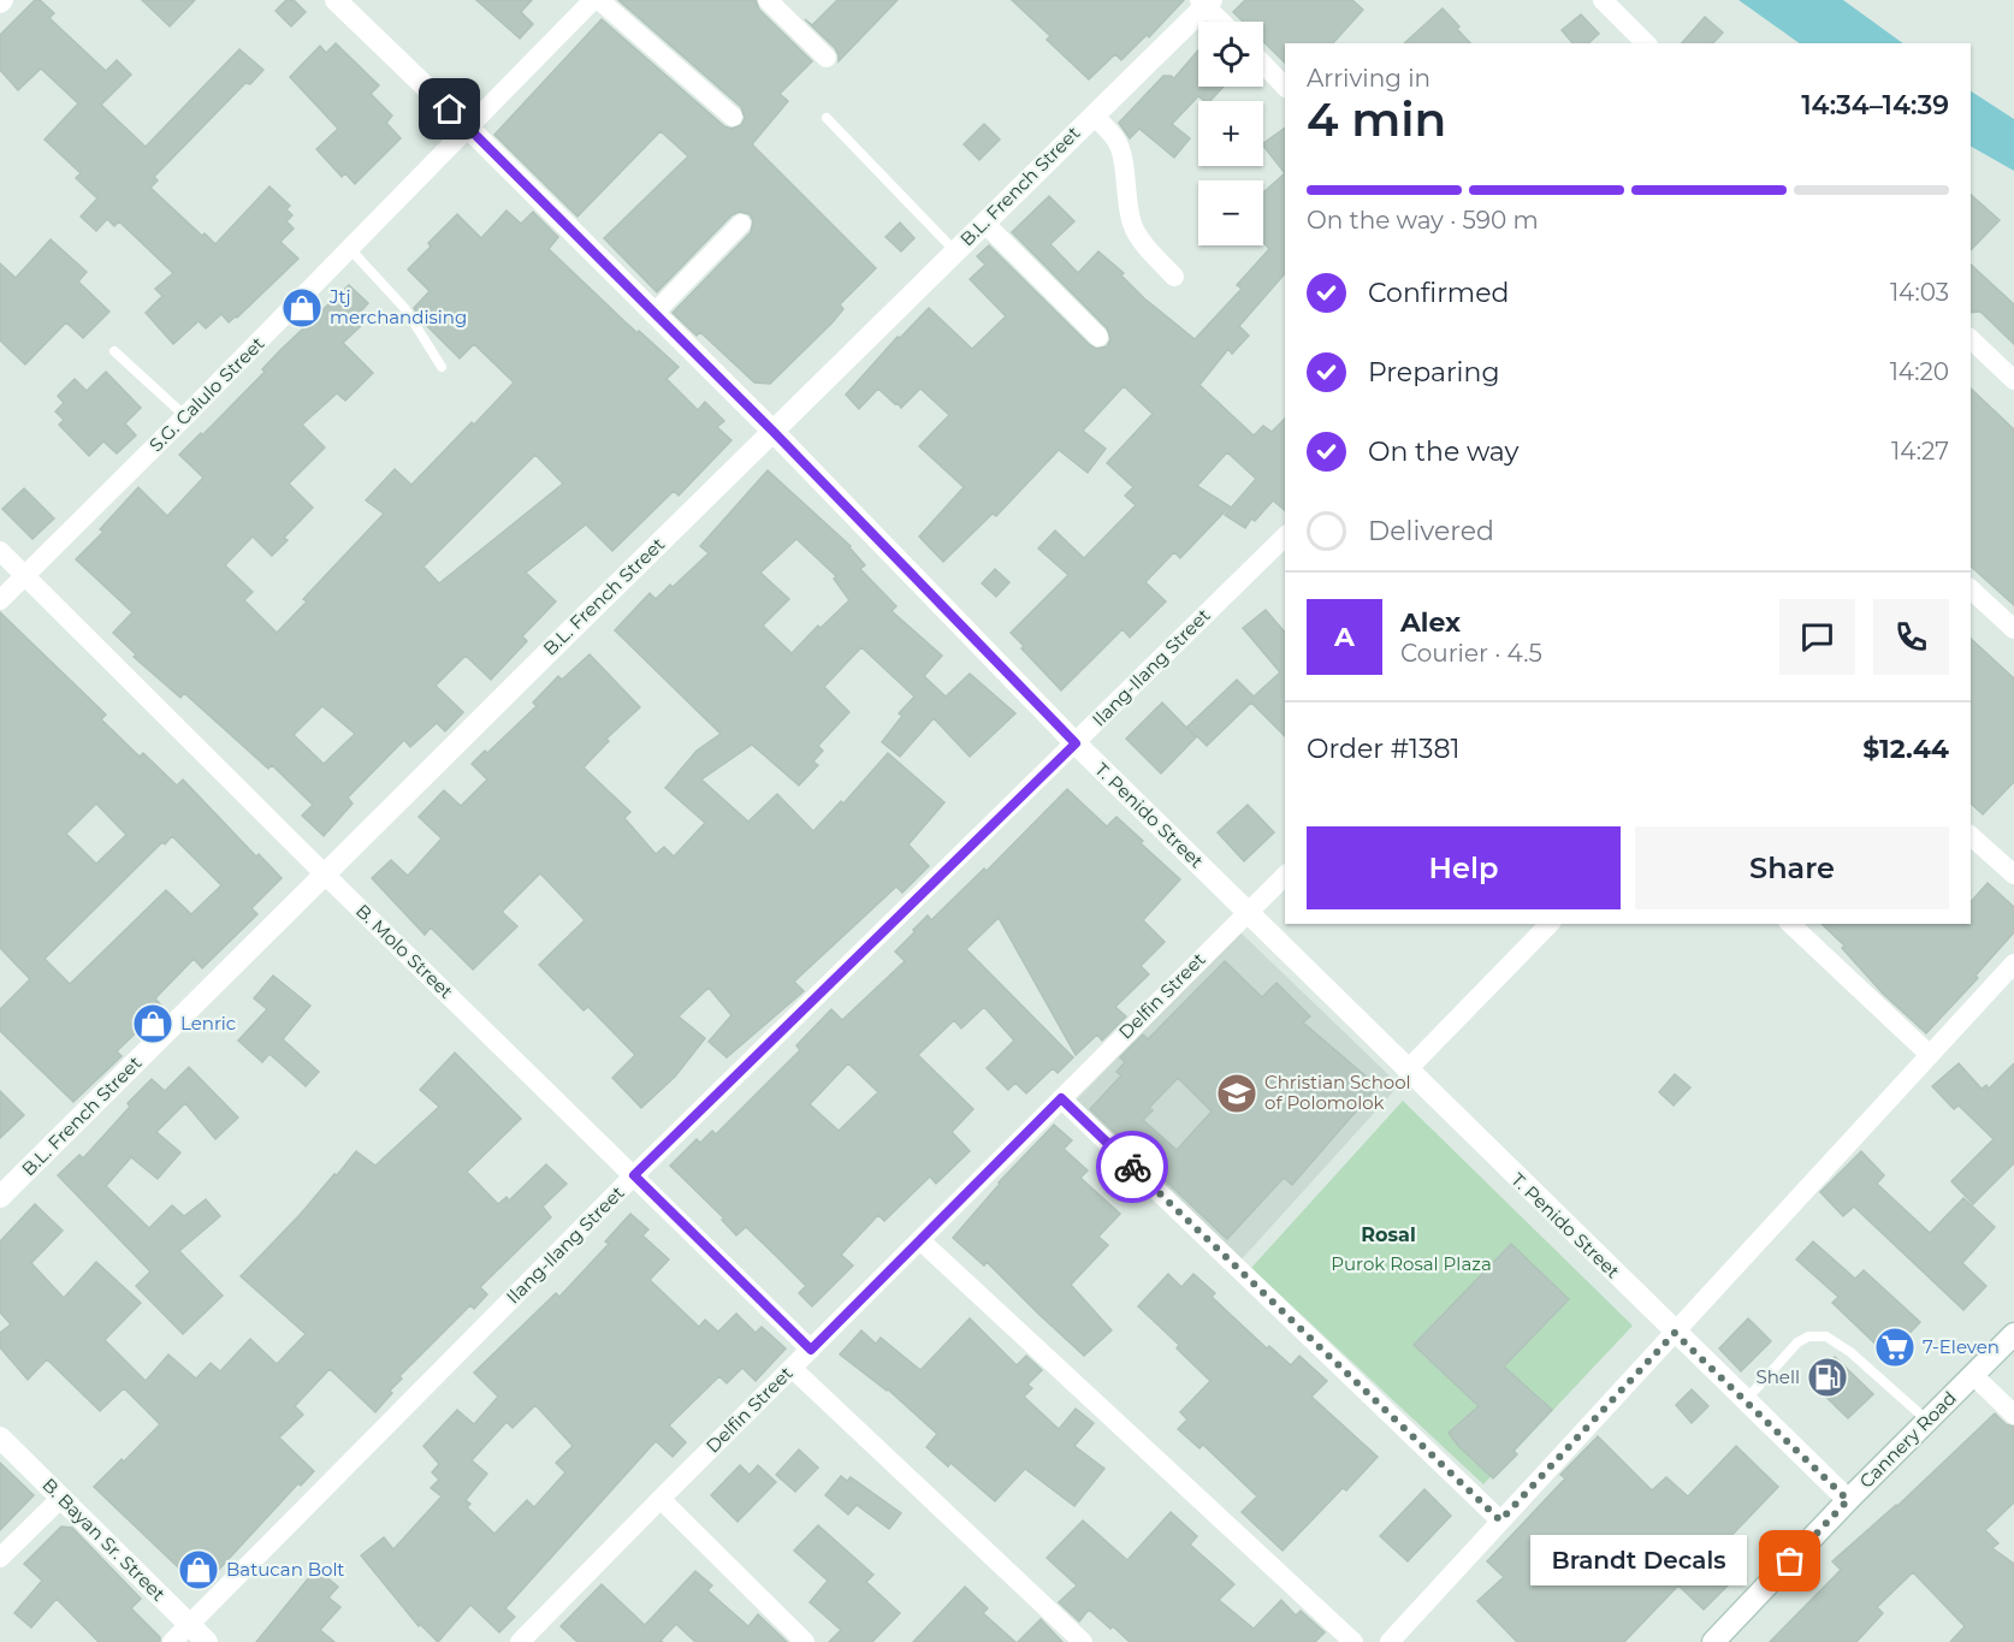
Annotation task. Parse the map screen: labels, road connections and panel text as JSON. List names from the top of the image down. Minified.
{"streets":{"street":["B.L. French Street","S.G. Calulo Street","Ilang-Ilang Street","T. Penido Street","B. Molo Street","Delfin Street","Cannery Road","B. Bayan Sr. Street"]},"crossings":[["B.L. French Street","T. Penido Street"],["B.L. French Street","B. Molo Street"],["S.G. Calulo Street","T. Penido Street"],["S.G. Calulo Street","B. Molo Street"],["Ilang-Ilang Street","T. Penido Street"],["Ilang-Ilang Street","B. Molo Street"],["Ilang-Ilang Street","B. Bayan Sr. Street"],["T. Penido Street","Delfin Street"],["T. Penido Street","Cannery Road"],["B. Molo Street","Delfin Street"]],"districts":["Rosal"],"parks":["Purok Rosal Plaza"],"places":{"shop":["Jtj merchandising","Lenric","Batucan Bolt"],"school or university":["Christian School of Polomolok"],"supermarket":["7-Eleven"],"fuel station":["Shell"],"other":["Brandt Decals"]},"page":{"map_buttons":["+","−"],"heading":["4 min","Arriving in","14:34–14:39"],"panel":["Alex","Courier · 4.5","Order #1381","$12.44"],"bar":"On the way · 590 m","list":[["Confirmed","14:03"],["Preparing","14:20"],["On the way","14:27"],"Delivered"],"round":"A","buttons":["Help","Share"],"bubble":"Brandt Decals"}}
